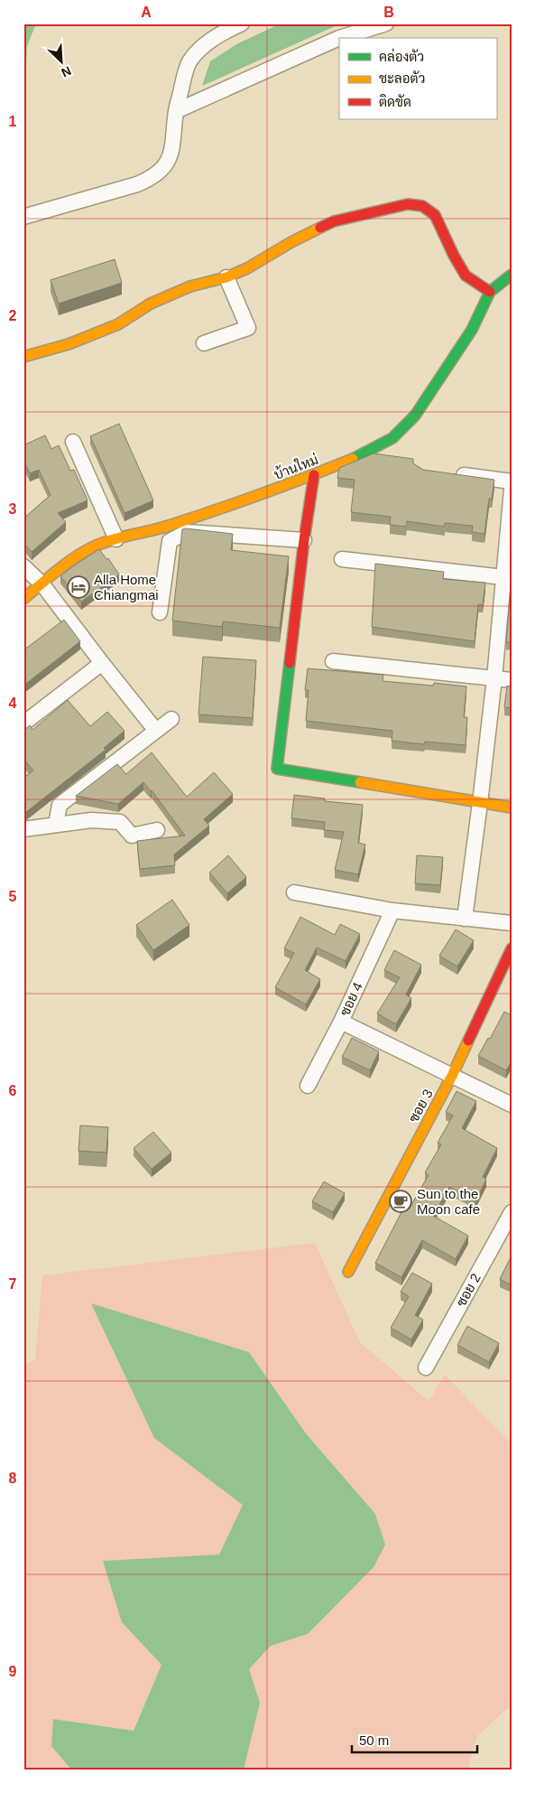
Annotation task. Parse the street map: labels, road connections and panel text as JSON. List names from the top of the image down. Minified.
{"streets":{"street":["บ้านใหม่","ซอย 4","ซอย 3","ซอย 2"]},"places":{"hotel":["Alla Home Chiangmai"],"cafe":["Sun to the Moon cafe"]},"legend":["คล่องตัว","ชะลอตัว","ติดขัด"],"scale_bar":"50 m","north":"bottom right","grid":{"columns":["A","B"],"rows":["1","2","3","4","5","6","7","8","9"]}}
